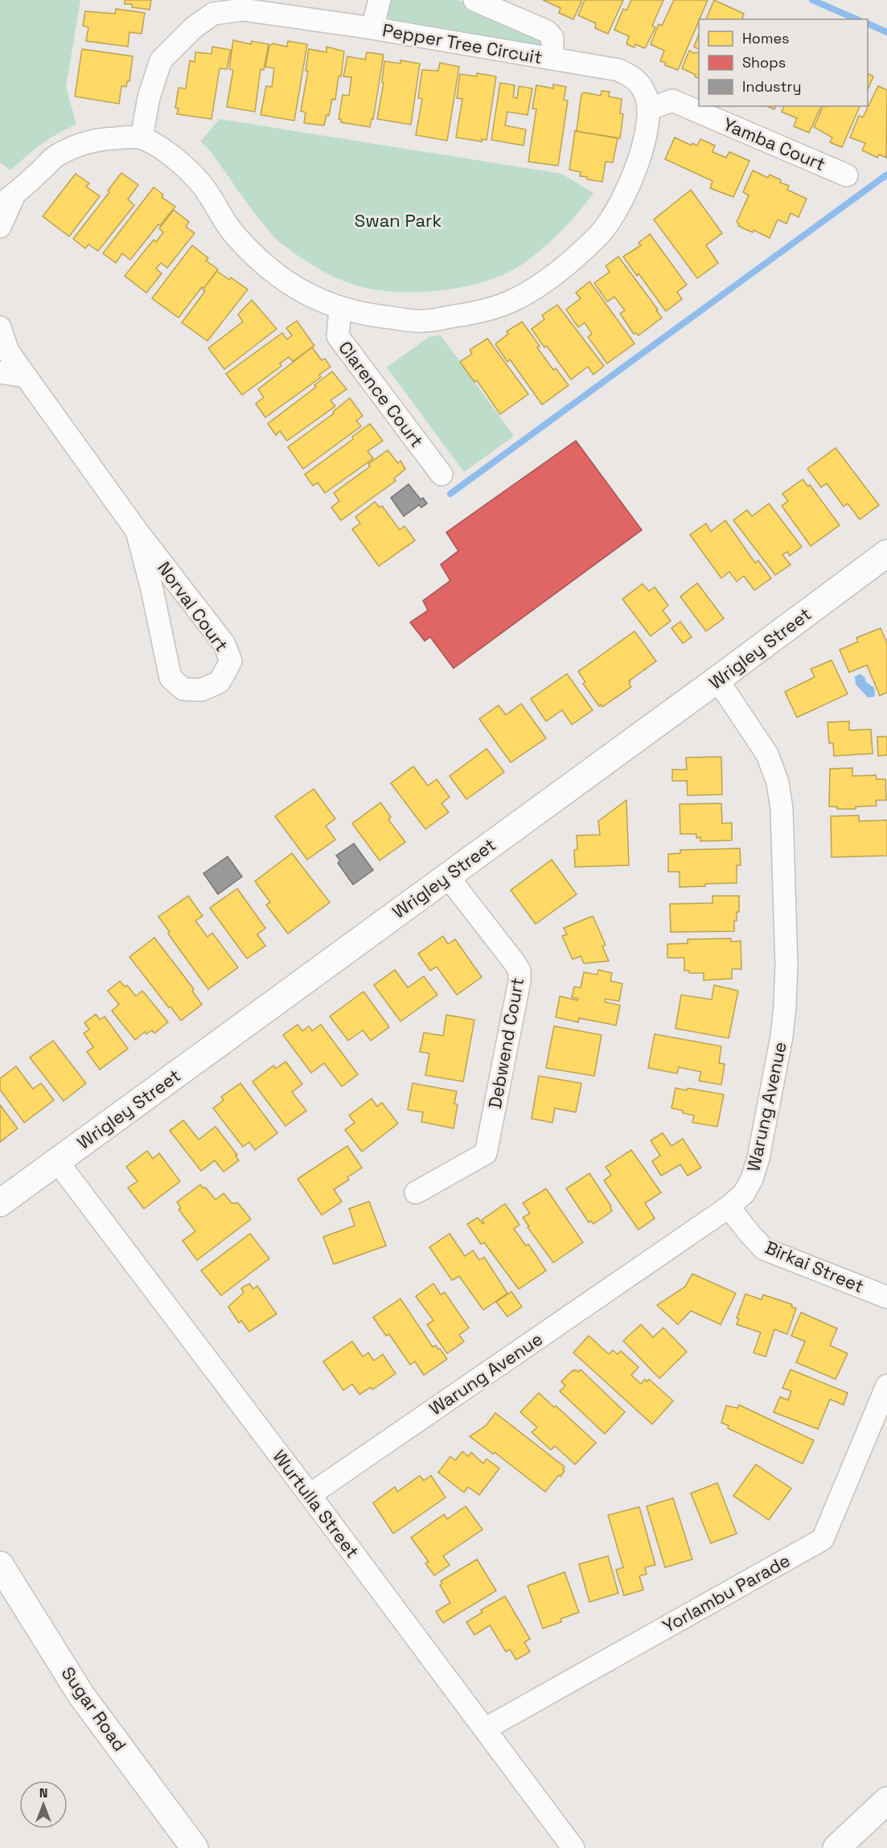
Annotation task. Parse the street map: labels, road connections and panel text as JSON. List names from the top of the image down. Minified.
{"streets":{"street":["Pepper Tree Circuit","Yamba Court","Clarence Court","Norval Court","Wrigley Street","Debwend Court","Warung Avenue","Birkai Street","Wurtulla Street","Yorlambu Parade","Sugar Road"]},"crossings":[["Pepper Tree Circuit","Yamba Court"],["Pepper Tree Circuit","Clarence Court"],["Wrigley Street","Debwend Court"],["Wrigley Street","Warung Avenue"],["Wrigley Street","Wurtulla Street"],["Warung Avenue","Birkai Street"],["Warung Avenue","Wurtulla Street"],["Wurtulla Street","Yorlambu Parade"]],"parks":["Swan Park"],"legend":["Homes","Shops","Industry"],"north":"top"}
